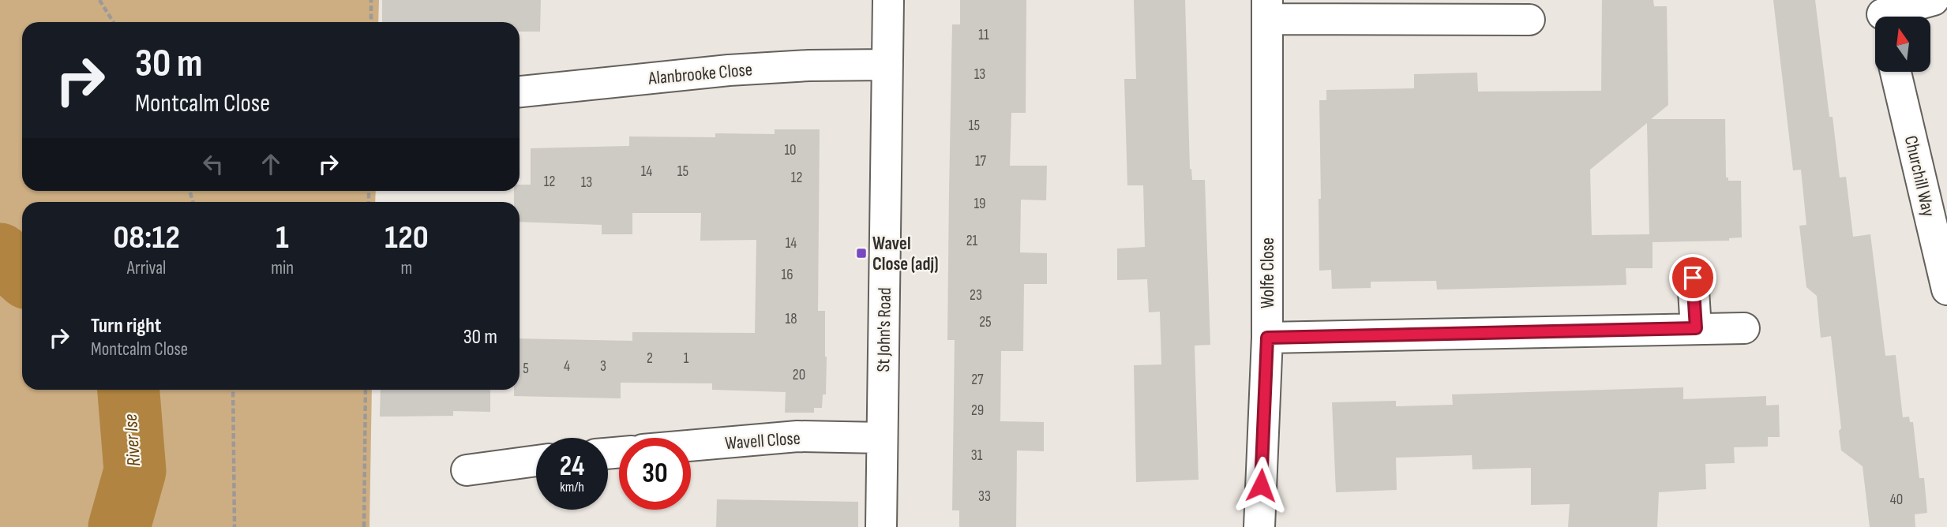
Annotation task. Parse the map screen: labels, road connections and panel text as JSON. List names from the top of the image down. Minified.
{"streets":{"street":["Alanbrooke Close","Churchill Way","Wolfe Close","St John's Road","Wavell Close"]},"crossings":[["Alanbrooke Close","St John's Road"],["St John's Road","Wavell Close"]],"water":["River Ise"],"places":{"transit":["Wavel Close (adj)"]},"house_numbers":["11","13","15","10","17","14","15","12","12","13","19","21","14","16","23","18","25","2","1","4","3","5","20","27","29","31","33","40"],"north":"top","page":{"turn":["30 m","Montcalm Close"],"eta":["08:12","Arrival","1","min","120","m"],"list":[{"name":"Turn right","note":"Montcalm Close","value":"30 m"}],"speed":"24 km/h","limit":"30"}}
